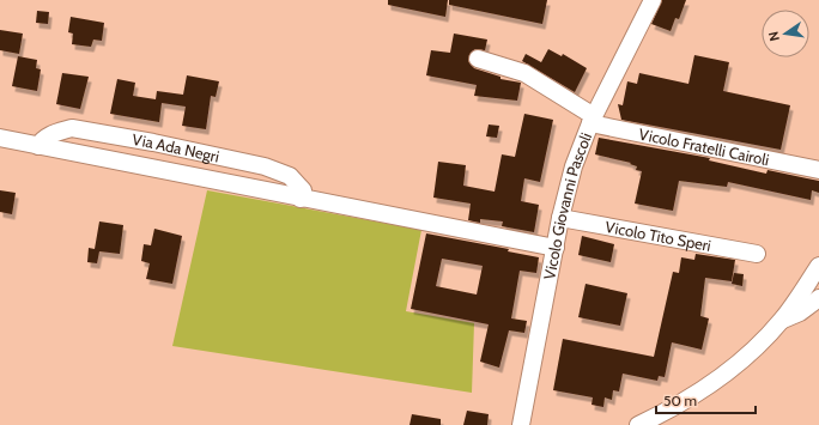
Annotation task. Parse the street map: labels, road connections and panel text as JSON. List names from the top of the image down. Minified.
{"streets":{"street":["Vicolo Fratelli Cairoli","Via Ada Negri","Vicolo Giovanni Pascoli","Vicolo Tito Speri"]},"crossings":[["Vicolo Fratelli Cairoli","Vicolo Giovanni Pascoli"],["Via Ada Negri","Vicolo Giovanni Pascoli"],["Vicolo Giovanni Pascoli","Vicolo Tito Speri"]],"scale_bar":"50 m","north":"left"}
